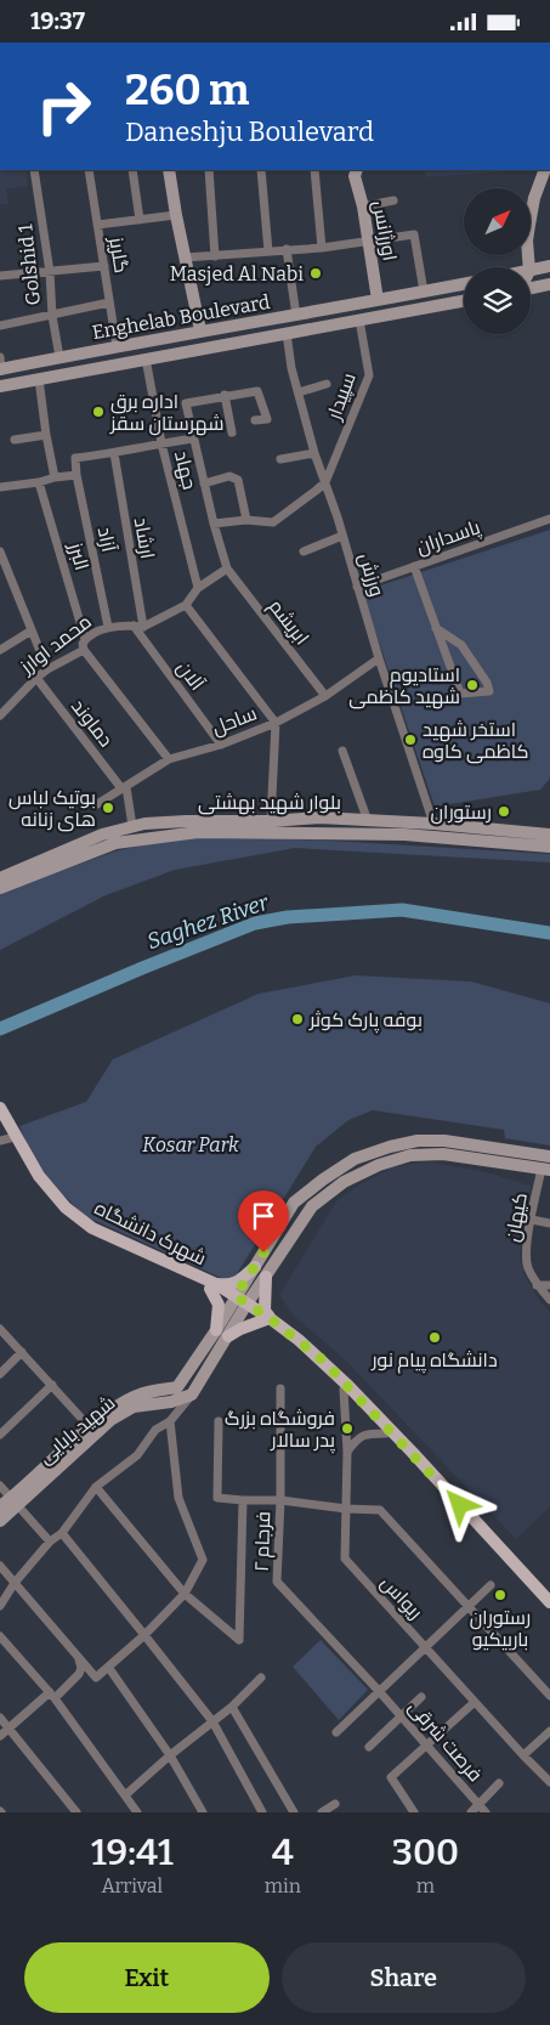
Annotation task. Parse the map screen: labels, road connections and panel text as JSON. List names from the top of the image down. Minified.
{"streets":{"main road":["اورژانس","Enghelab Boulevard","بلوار شهید بهشتی","شهرک دانشگاه","شهید بابایی"],"street":["گلریز","Golshid 1","سپیدار","جهاد","پاسداران","ارشاد","آزاد","البرز","ورزش","ابریشم","محمد اوارز","آلان","ساحل","دماوند","کیهان","فرجام ۲","ریواس","فرصت شرقی"]},"crossings":[["اورژانس","Enghelab Boulevard"],["گلریز","Enghelab Boulevard"],["Golshid 1","Enghelab Boulevard"],["Enghelab Boulevard","سپیدار"],["Enghelab Boulevard","جهاد"],["Enghelab Boulevard","ورزش"],["سپیدار","ورزش"],["پاسداران","ورزش"],["ارشاد","آزاد"],["ارشاد","محمد اوارز"],["آزاد","محمد اوارز"],["البرز","محمد اوارز"],["ورزش","ساحل"],["ورزش","بلوار شهید بهشتی"],["ابریشم","ساحل"],["محمد اوارز","آلان"],["محمد اوارز","دماوند"],["آلان","ساحل"],["ساحل","دماوند"],["فرجام ۲","فرصت شرقی"]],"water":["Saghez River"],"parks":["Kosar Park"],"places":["Masjed Al Nabi","اداره برق شهرستان سقز","استادیوم شهید کاظمی","استخر شهید کاظمی کاوه","بوتیک لباس های زنانه","رستوران","بوفه پارک کوثر","دانشگاه پیام نور","فروشگاه بزرگ پدر سالار","رستوران باربیکیو"],"north":"top right","page":{"status":"19:37","turn":["260 m","Daneshju Boulevard"],"eta":["19:41","Arrival","4","min","300","m"],"buttons":["Exit","Share"]}}
